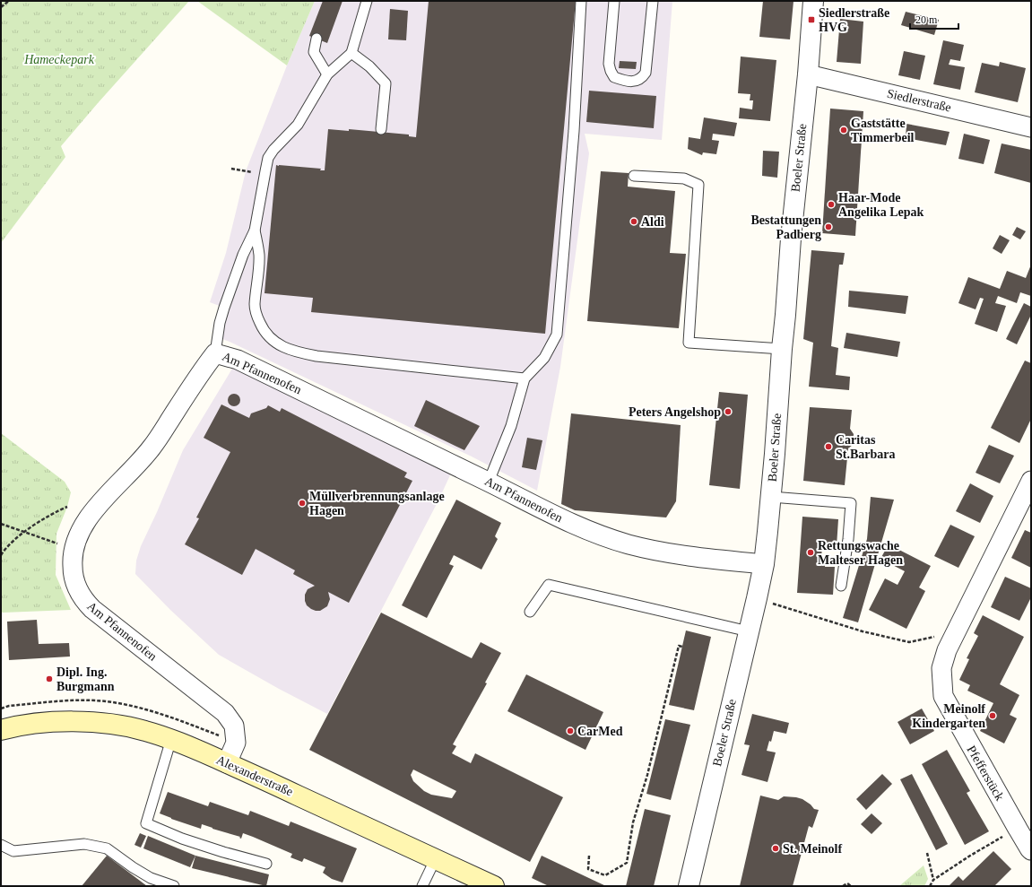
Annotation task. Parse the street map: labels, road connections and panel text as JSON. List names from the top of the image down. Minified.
{"streets":{"main road":["Alexanderstraße"],"street":["Siedlerstraße","Boeler Straße","Am Pfannenofen","Pfefferstück"]},"crossings":[["Siedlerstraße","Boeler Straße"],["Boeler Straße","Am Pfannenofen"],["Am Pfannenofen","Alexanderstraße"]],"parks":["Hameckepark"],"places":{"transit":["Siedlerstraße HVG"],"other":["Gaststätte Timmerbeil","Haar-Mode Angelika Lepak","Aldi","Bestattungen Padberg","Peters Angelshop","Caritas St.Barbara","Müllverbrennungsanlage Hagen","Rettungswache Malteser Hagen","Dipl. Ing. Burgmann","Meinolf Kindergarten","CarMed","St. Meinolf"]},"scale_bar":"20 m"}
